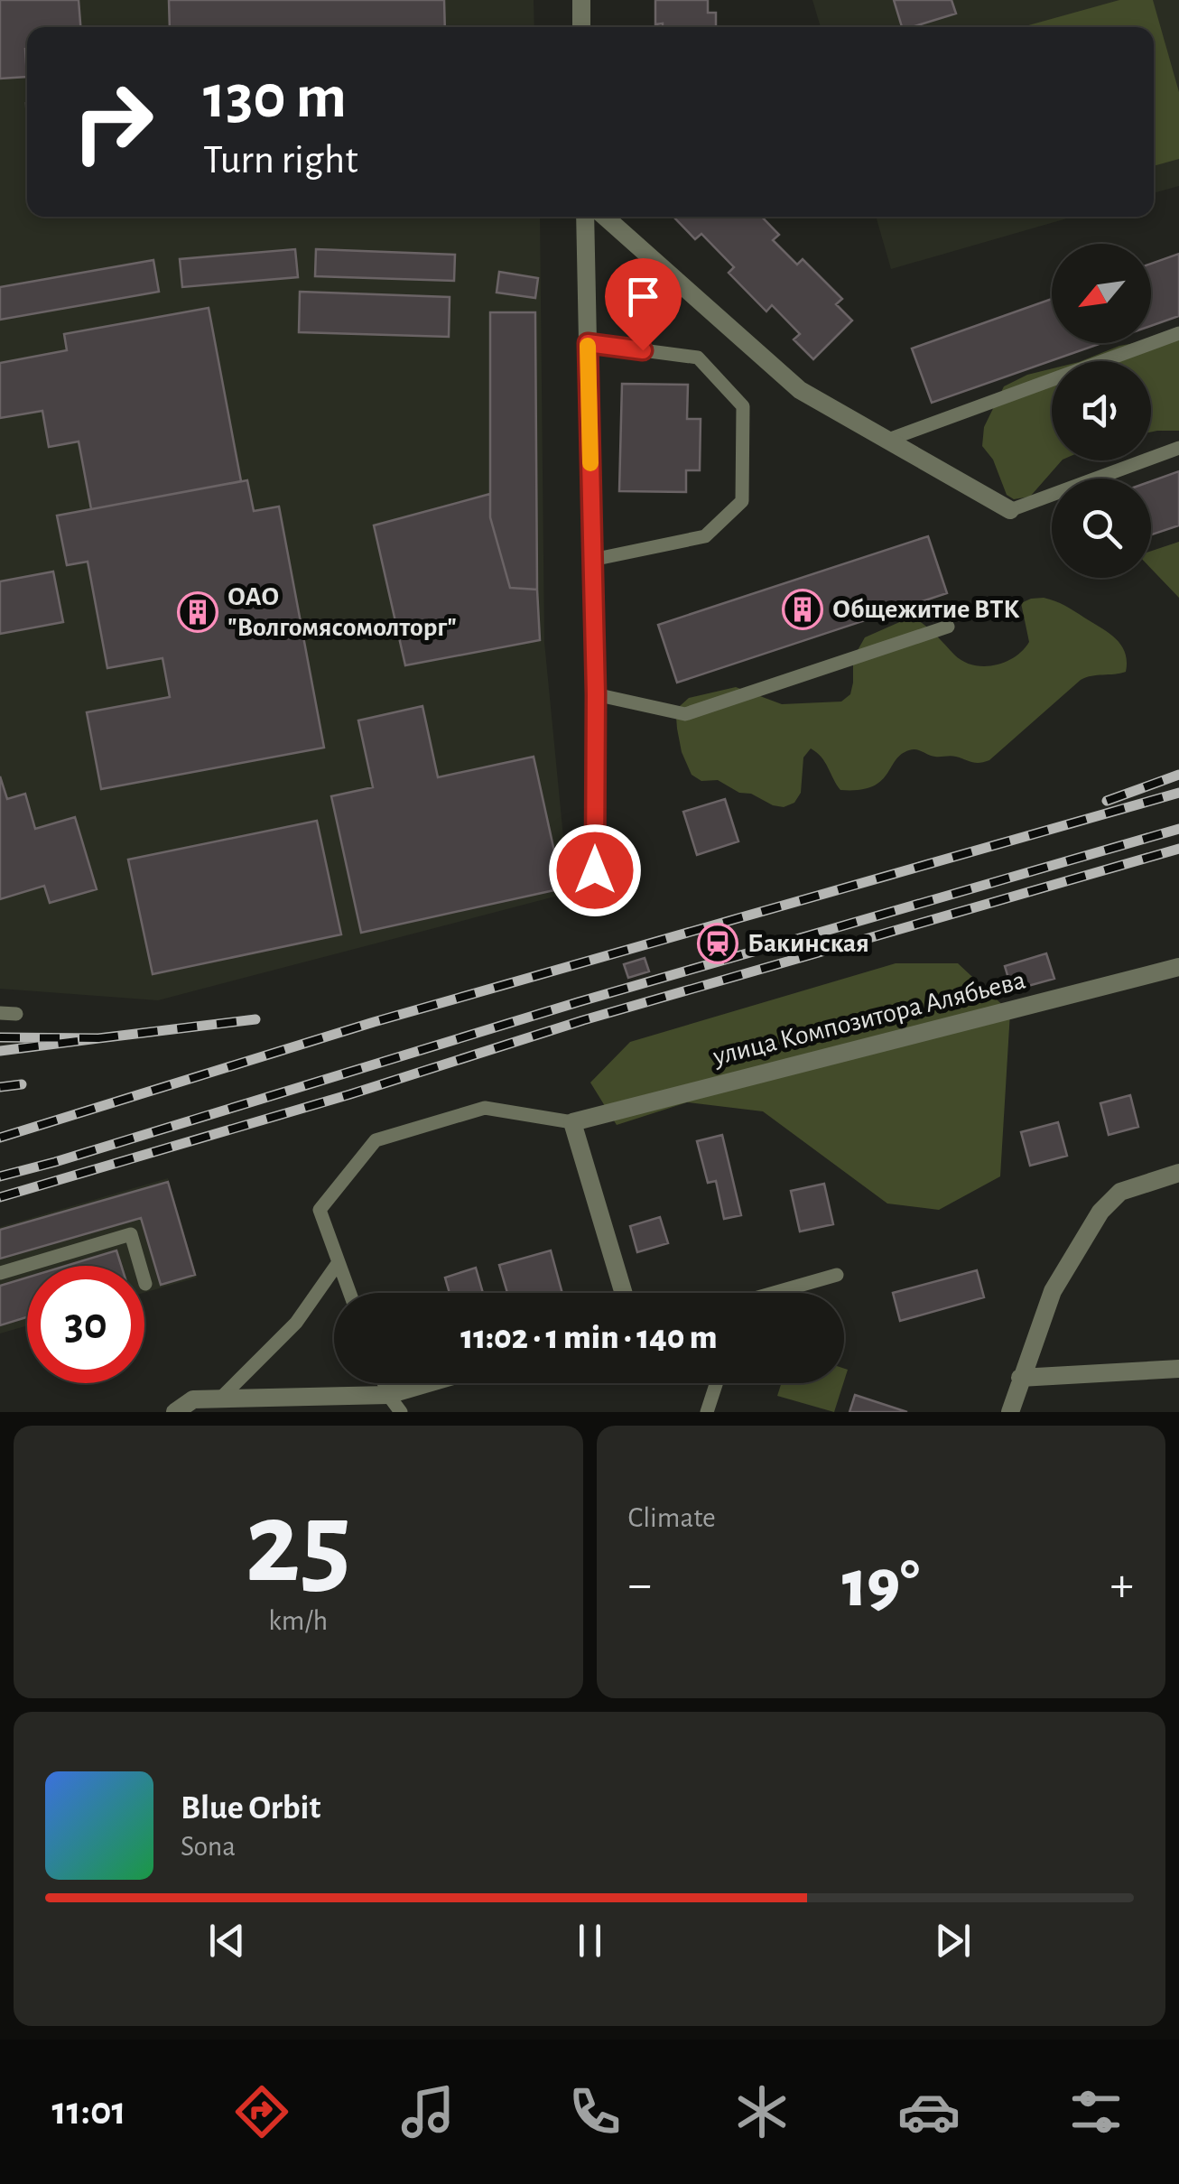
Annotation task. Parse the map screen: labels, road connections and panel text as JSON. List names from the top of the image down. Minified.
{"streets":{"street":["улица Композитора Алябьева"]},"places":{"building":["Общежитие ВТК","ОАО \"Волгомясомолторг\""],"station":["Бакинская"]},"north":"bottom left","page":{"turn":["130 m","Turn right"],"limit":"30","trip":"11:02 · 1 min · 140 m","tile":[["25","km/h"],"Climate"],"heat":["−","19°","+"],"song":["Blue Orbit","Sona"],"tabs":"11:01"}}
